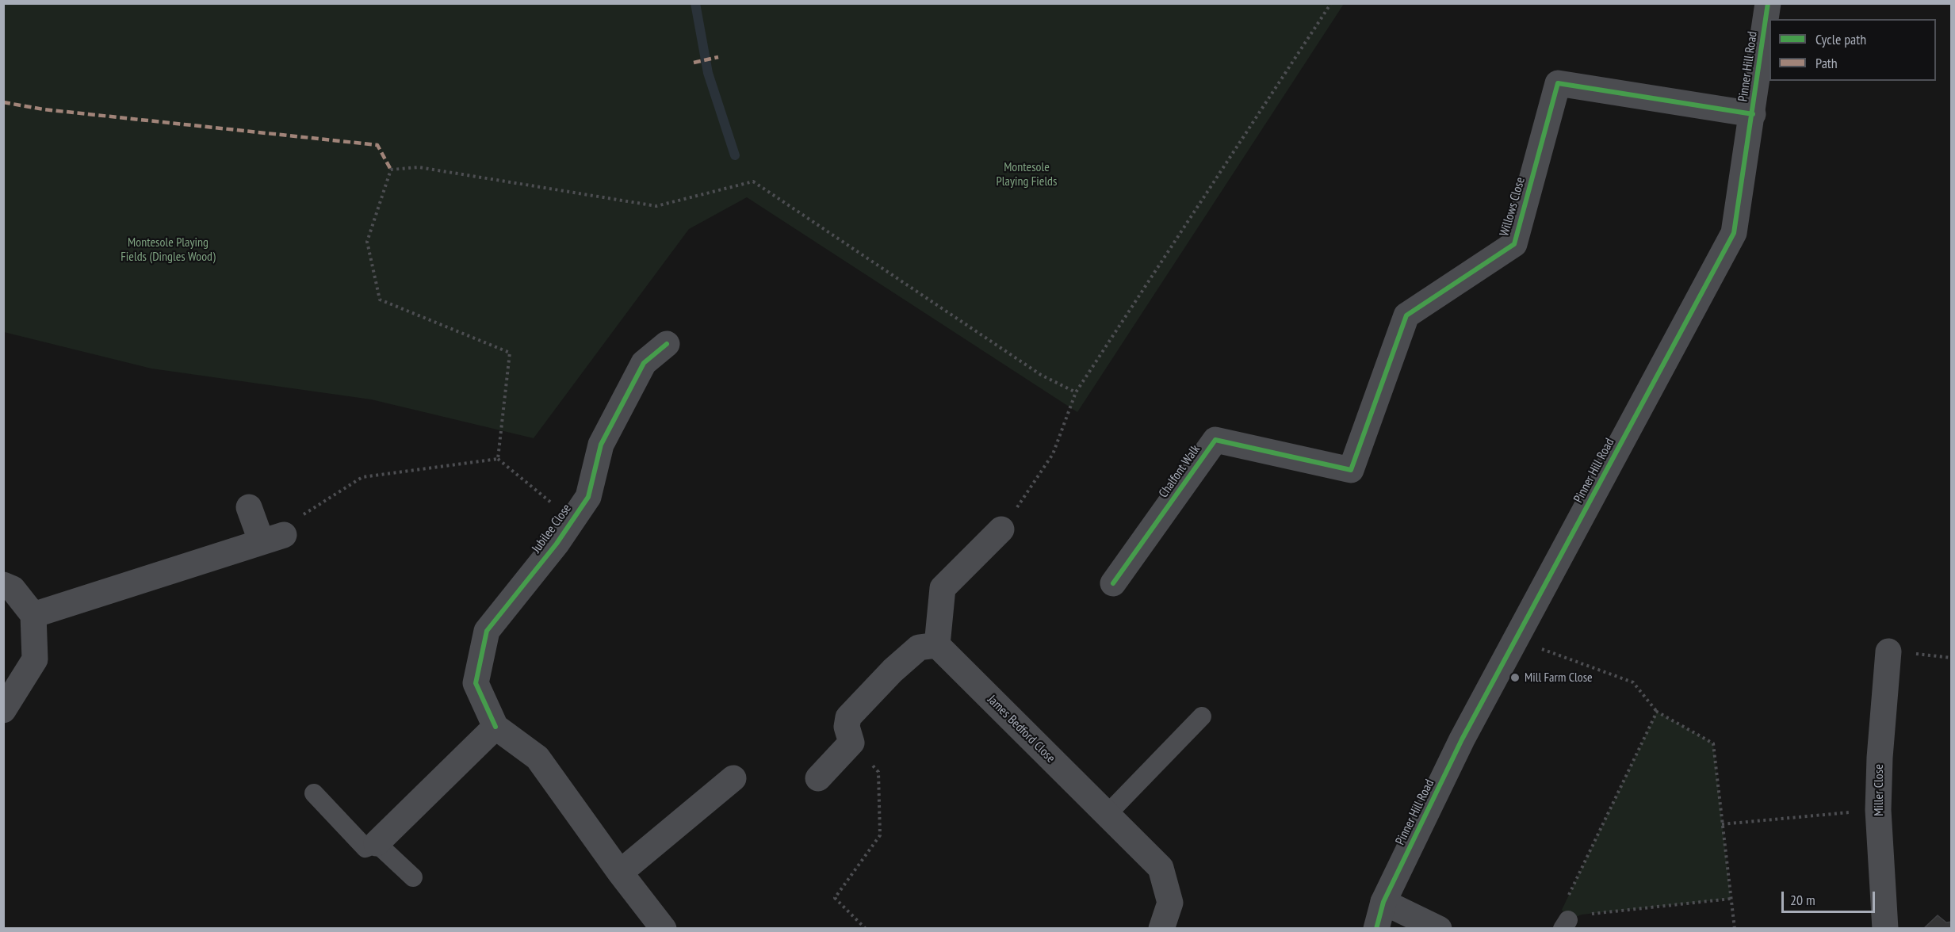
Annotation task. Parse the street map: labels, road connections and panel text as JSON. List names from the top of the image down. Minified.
{"streets":{"street":["Pinner Hill Road","Willows Close","Chalfont Walk","Jubilee Close","James Bedford Close","Miller Close"]},"crossings":[["Pinner Hill Road","Willows Close"],["Willows Close","Chalfont Walk"]],"parks":["Montesole Playing Fields","Montesole Playing Fields (Dingles Wood)"],"places":["Mill Farm Close"],"legend":["Cycle path","Path"],"scale_bar":"20 m"}
